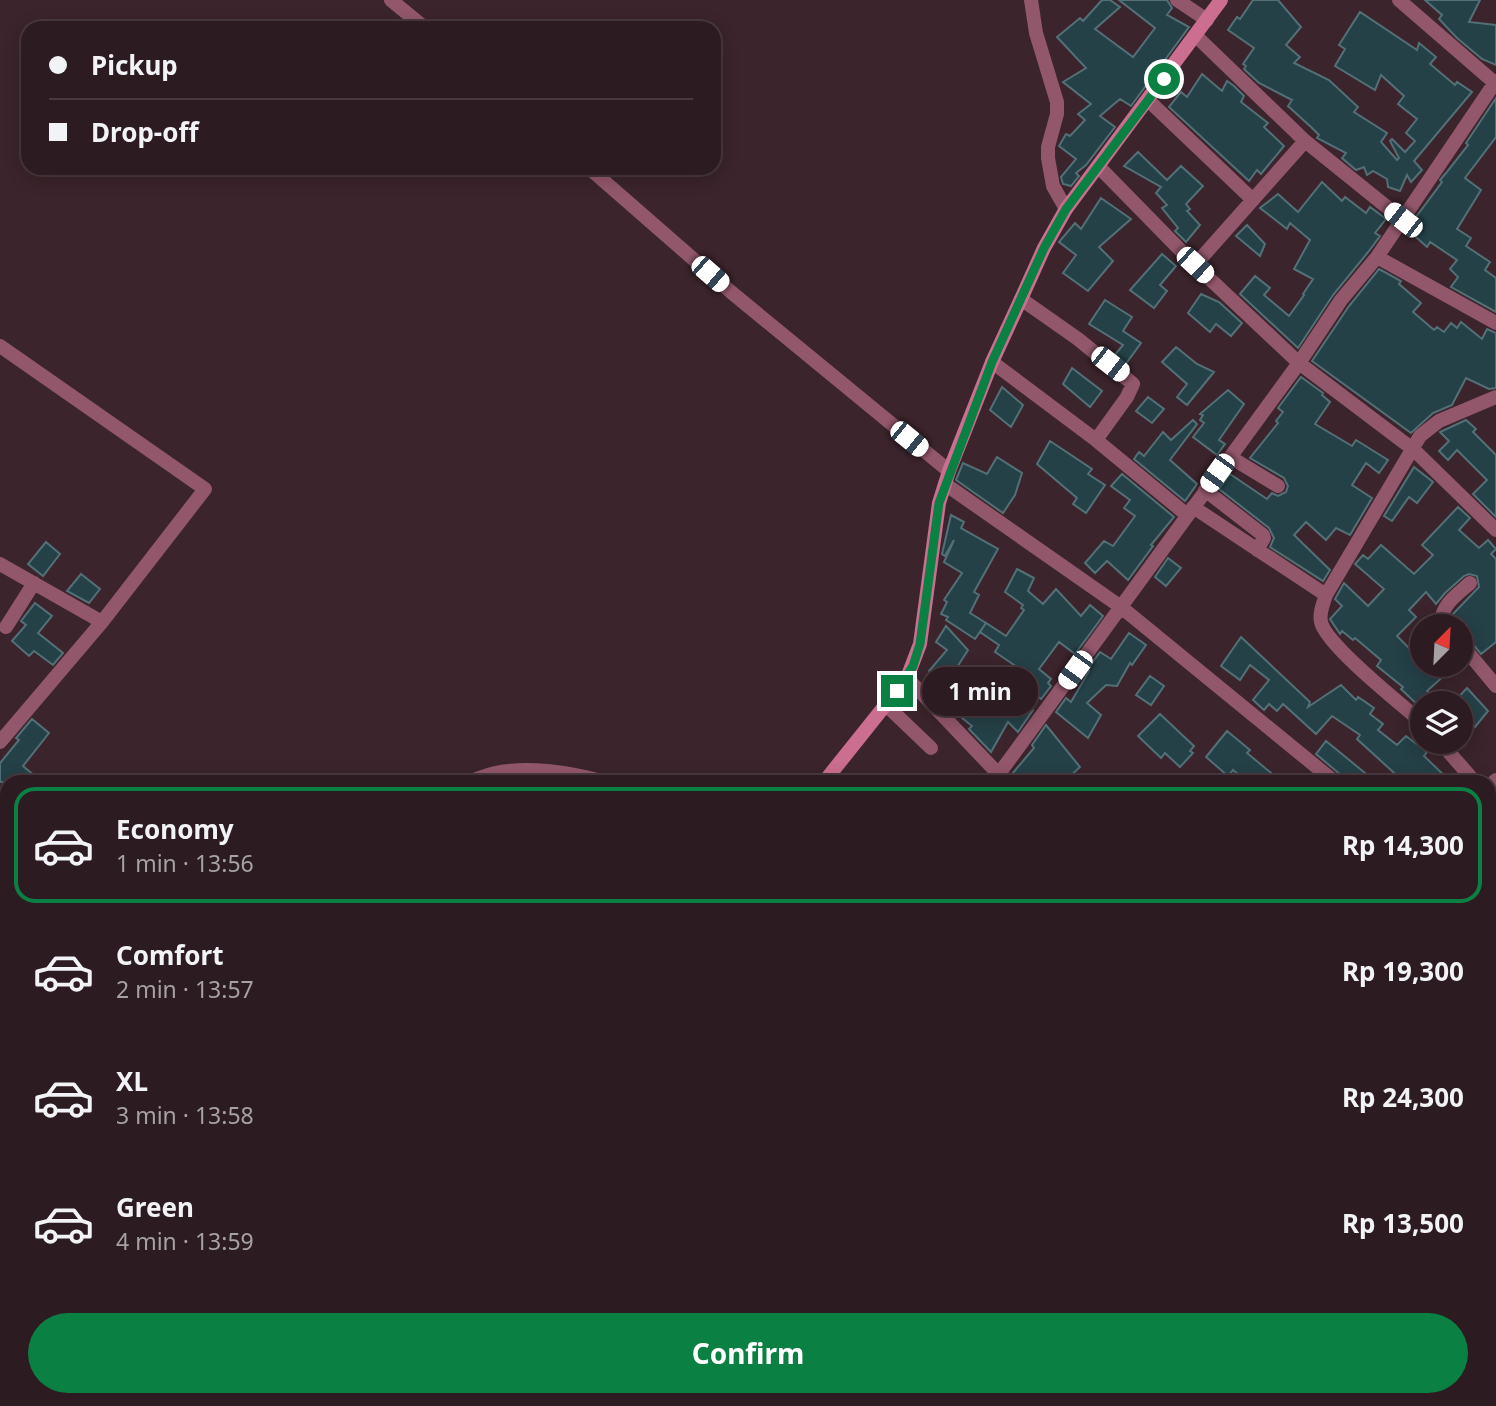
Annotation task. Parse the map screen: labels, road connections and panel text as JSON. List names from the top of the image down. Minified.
{"north":"top right","page":{"banner":["Pickup","Drop-off"],"bubble":"1 min","list":[{"name":"Economy","note":"1 min · 13:56","value":"Rp 14,300"},{"name":"Comfort","note":"2 min · 13:57","value":"Rp 19,300"},{"name":"XL","note":"3 min · 13:58","value":"Rp 24,300"},{"name":"Green","note":"4 min · 13:59","value":"Rp 13,500"}],"buttons":"Confirm"}}
